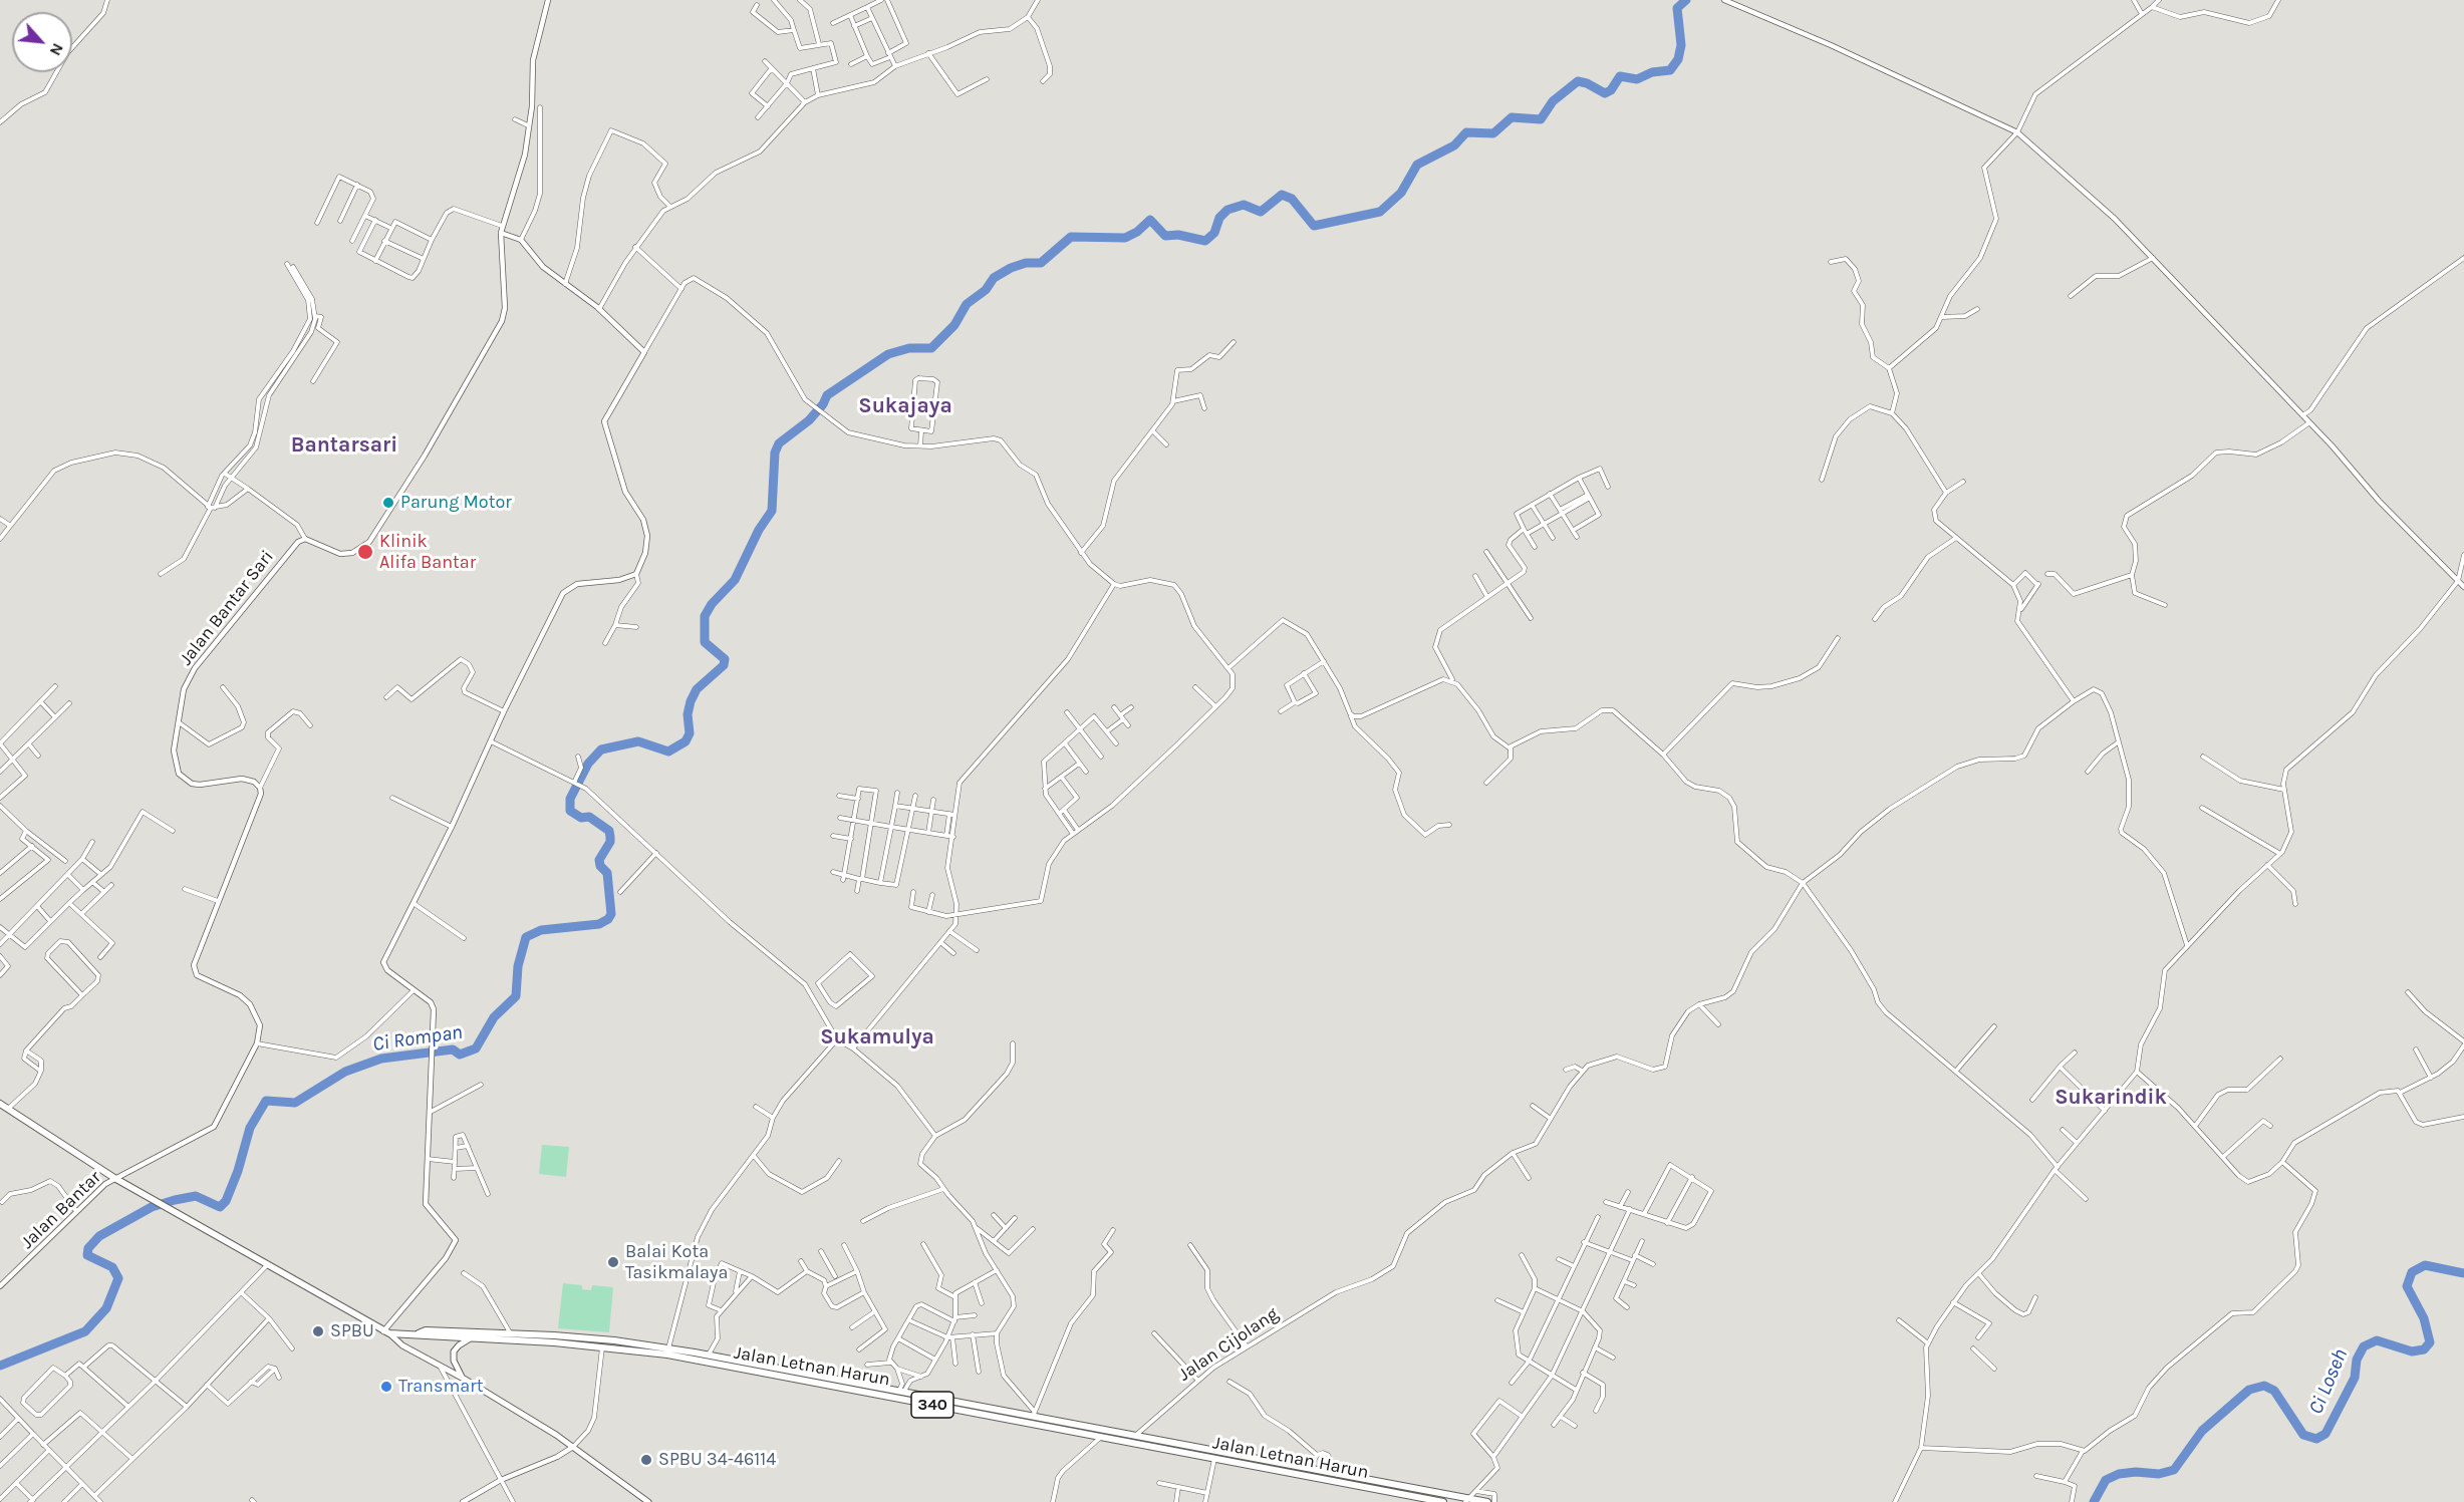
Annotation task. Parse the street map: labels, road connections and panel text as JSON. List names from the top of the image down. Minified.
{"streets":{"main road":["Jalan Letnan Harun","340"],"street":["Jalan Bantar Sari","Jalan Bantar","Jalan Cijolang"]},"crossings":[["Jalan Cijolang","Jalan Letnan Harun"]],"districts":["Sukajaya","Bantarsari","Sukamulya","Sukarindik"],"water":["Ci Rompan","Ci Loseh"],"places":["Parung Motor","Klinik Alifa Bantar","Balai Kota Tasikmalaya","SPBU","Transmart","SPBU 34-46114"],"north":"bottom right"}
